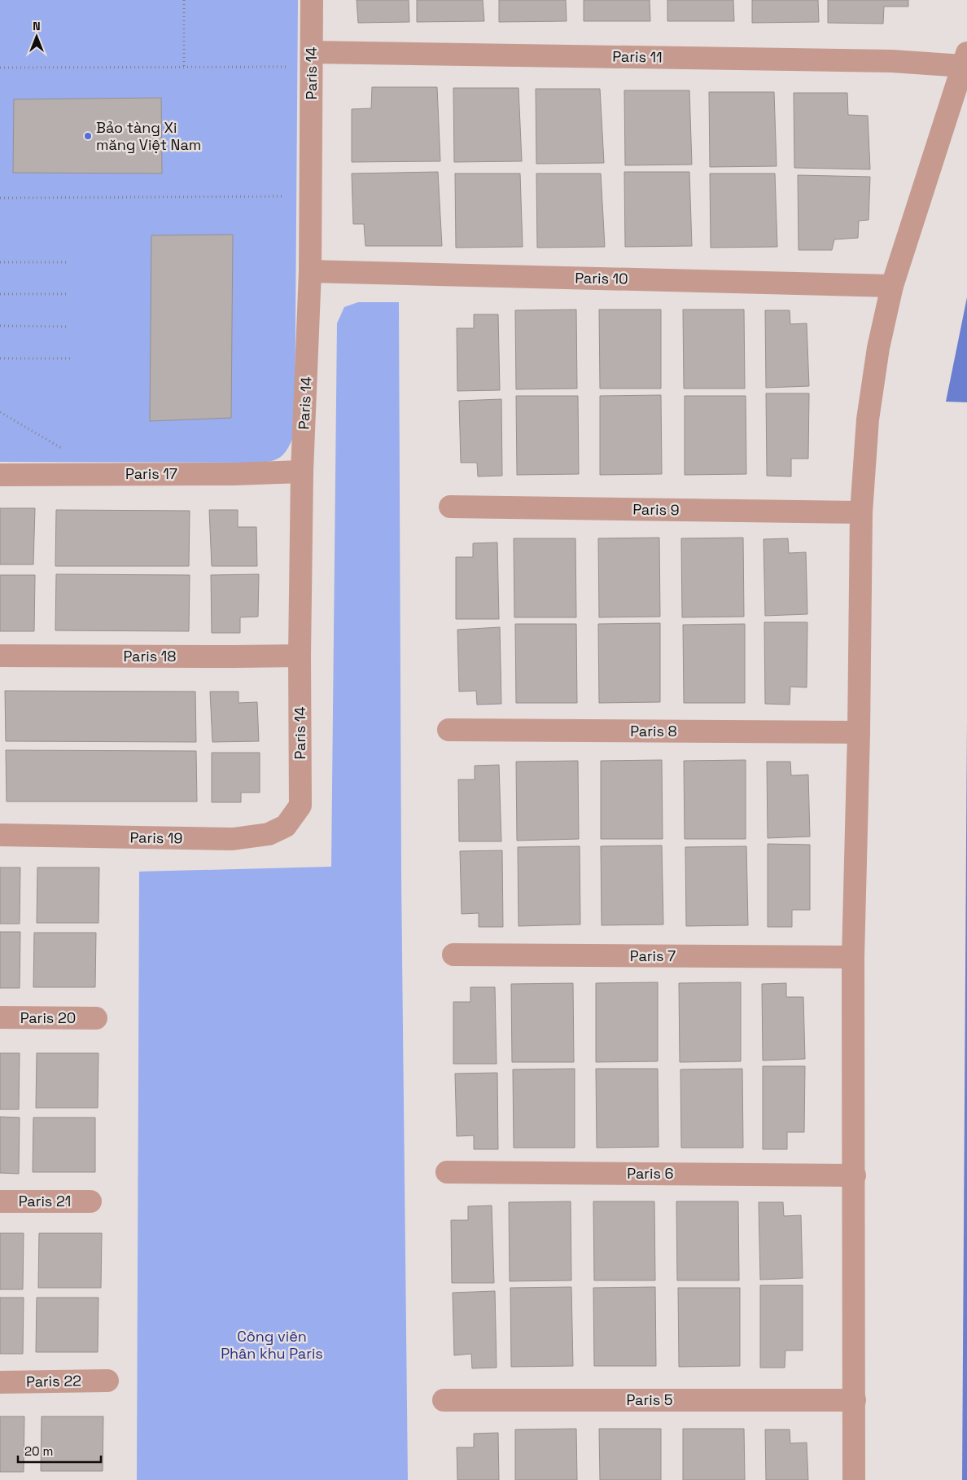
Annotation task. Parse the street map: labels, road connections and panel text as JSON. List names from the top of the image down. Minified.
{"streets":{"lane":["Paris 11","Paris 14","Paris 10","Paris 17","Paris 9","Paris 18","Paris 8","Paris 19","Paris 7","Paris 20","Paris 6","Paris 21","Paris 22","Paris 5"]},"crossings":[["Paris 11","Paris 14"],["Paris 14","Paris 10"],["Paris 14","Paris 17"],["Paris 14","Paris 18"],["Paris 14","Paris 19"]],"parks":["Công viên Phân khu Paris"],"places":["Bảo tàng Xi măng Việt Nam"],"scale_bar":"20 m","north":"top"}
